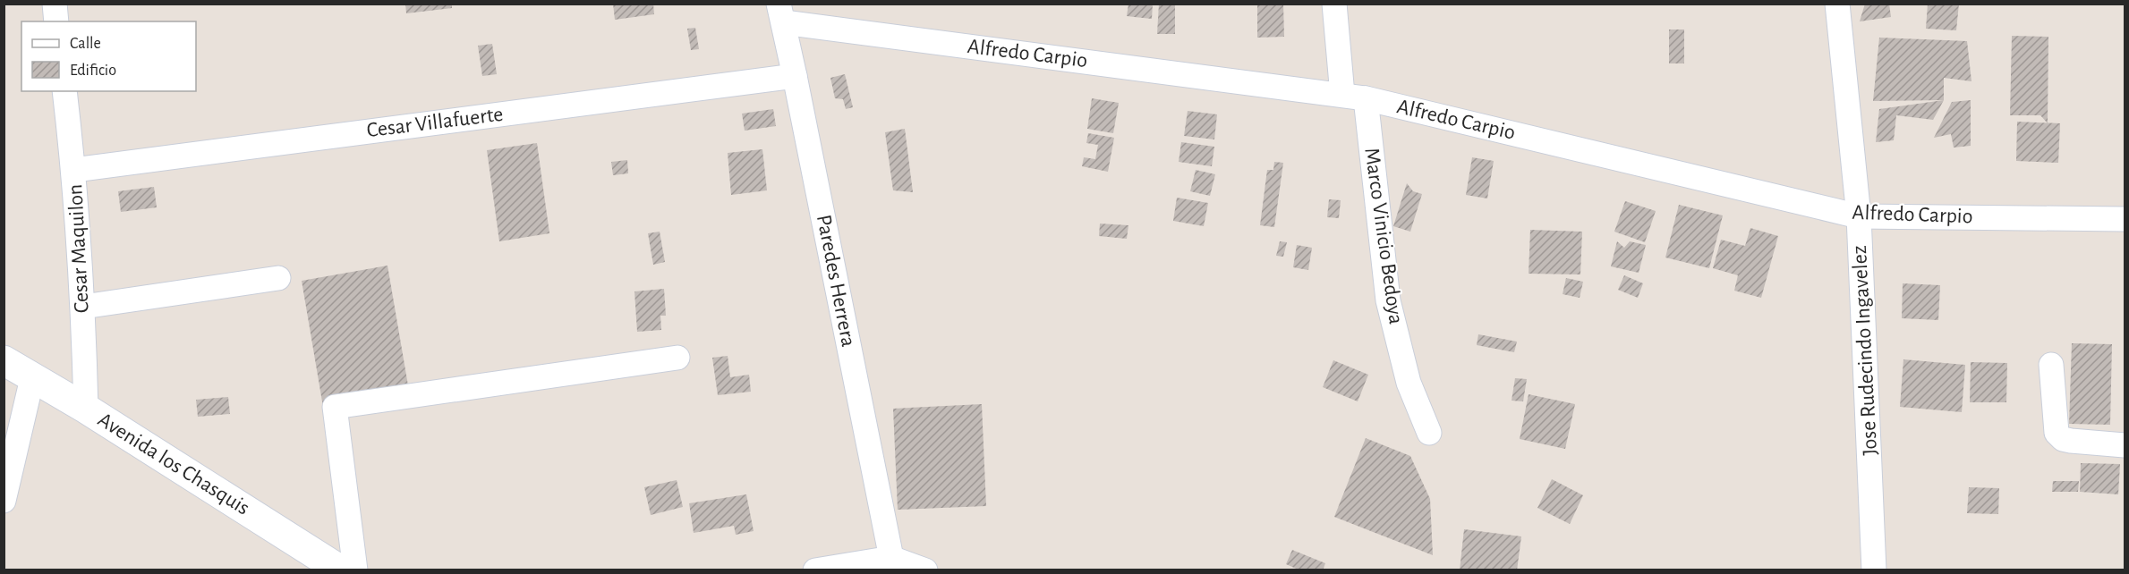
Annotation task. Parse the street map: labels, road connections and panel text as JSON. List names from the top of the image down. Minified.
{"streets":{"street":["Alfredo Carpio","Cesar Villafuerte","Marco Vinicio Bedoya","Cesar Maquilon","Paredes Herrera","Jose Rudecindo Ingavelez","Avenida los Chasquis"]},"crossings":[["Alfredo Carpio","Marco Vinicio Bedoya"],["Alfredo Carpio","Paredes Herrera"],["Alfredo Carpio","Jose Rudecindo Ingavelez"],["Cesar Villafuerte","Cesar Maquilon"],["Cesar Villafuerte","Paredes Herrera"],["Cesar Maquilon","Avenida los Chasquis"]],"legend":["Calle","Edificio"]}
